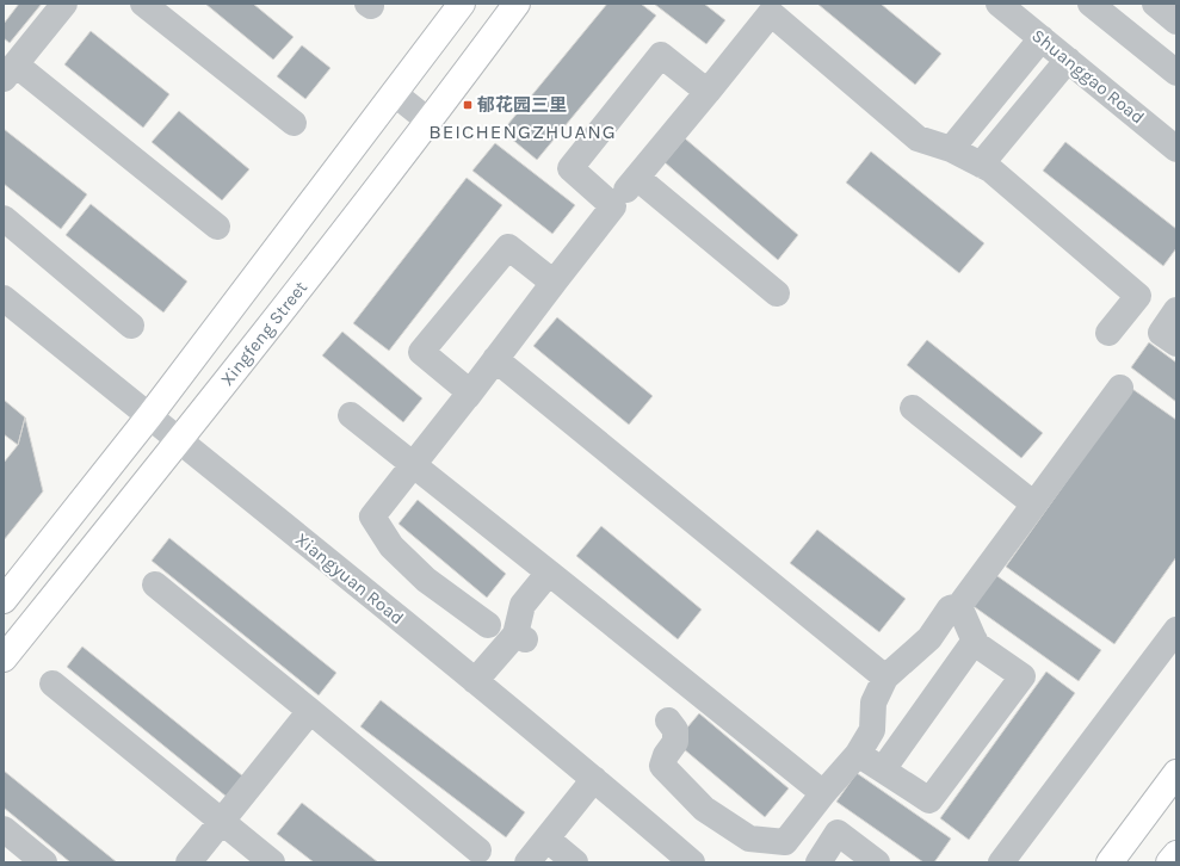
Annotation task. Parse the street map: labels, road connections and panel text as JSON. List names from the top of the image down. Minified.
{"streets":{"main road":["Xingfeng Street"],"street":["Shuanggao Road","Xiangyuan Road"]},"crossings":[["Xingfeng Street","Xiangyuan Road"]],"districts":["BEICHENGZHUANG"],"places":{"transit":["郁花园三里"]}}
